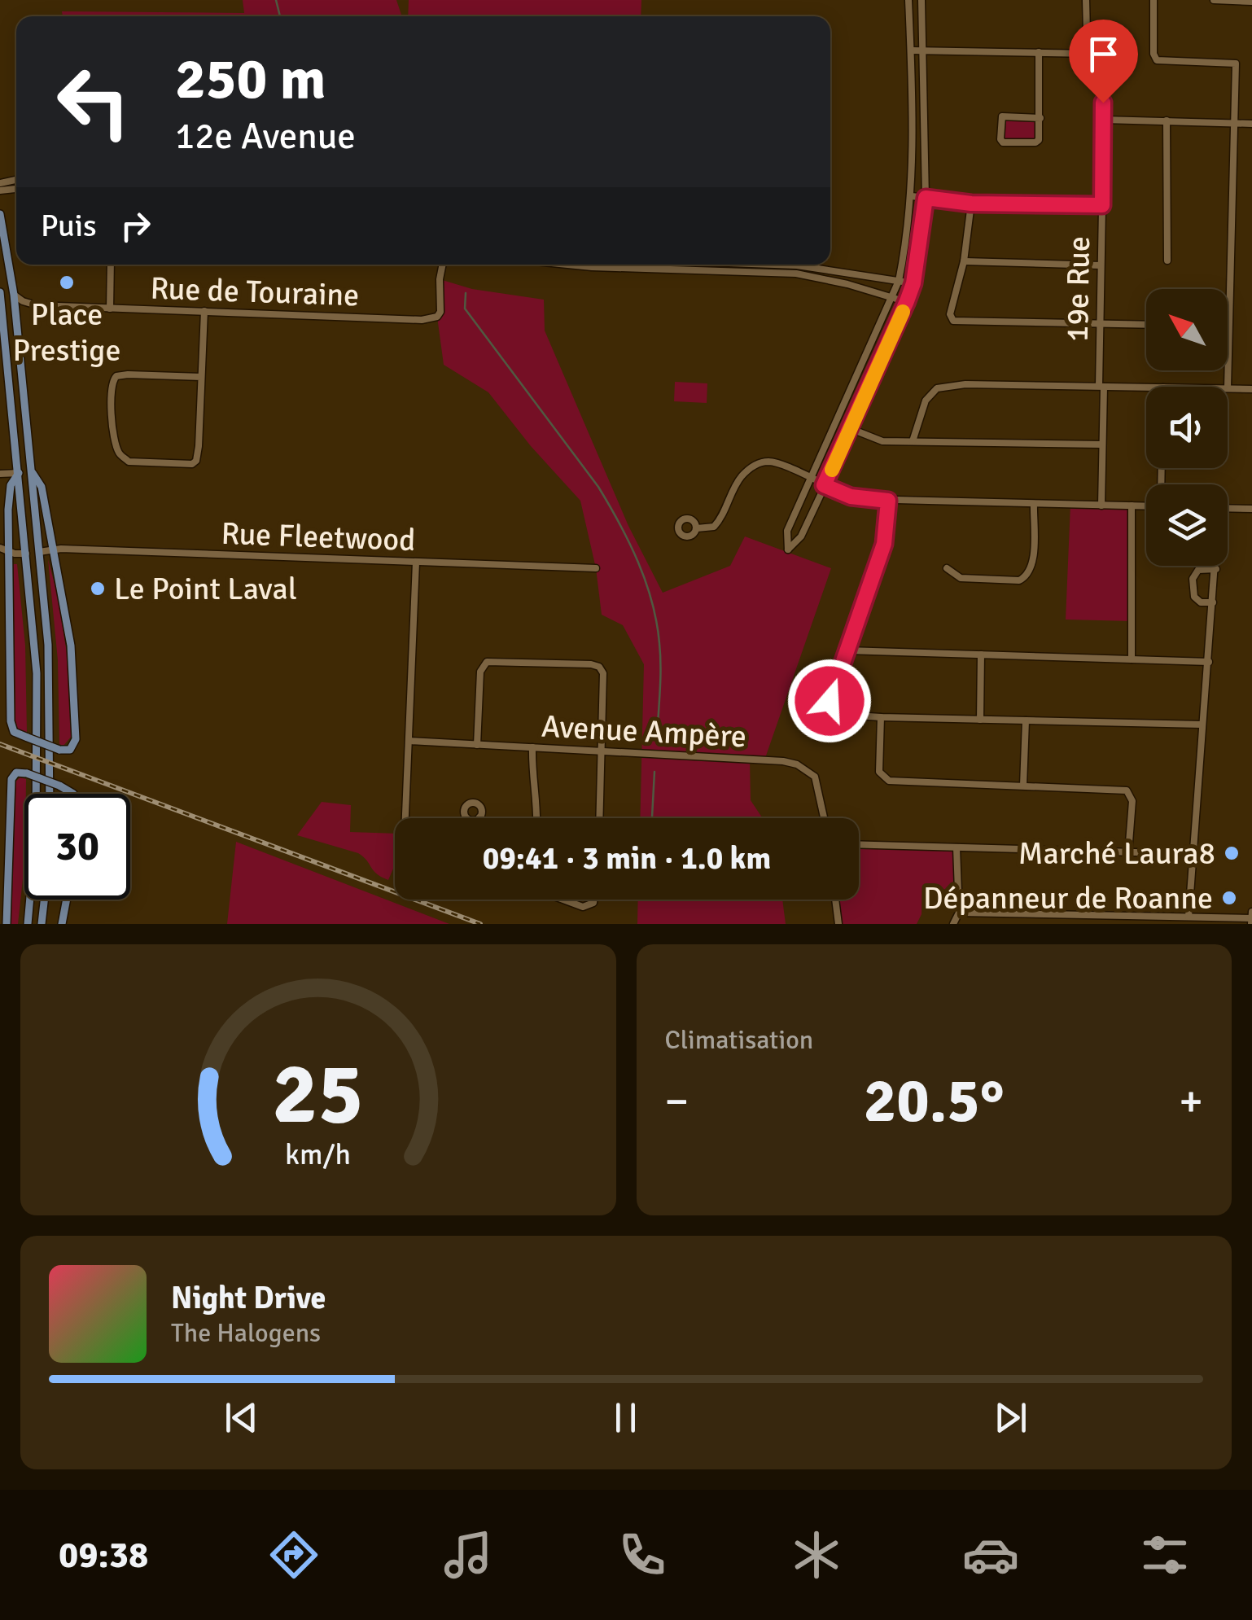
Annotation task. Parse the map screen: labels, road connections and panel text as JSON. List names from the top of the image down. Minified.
{"streets":{"street":["19e Rue","Rue de Touraine","Rue Fleetwood","Avenue Ampère"]},"places":["Place Prestige","Le Point Laval","Marché Laura8","Dépanneur de Roanne"],"north":"top left","page":{"turn":["250 m","12e Avenue"],"then":"Puis","limit":"30","trip":"09:41 · 3 min · 1.0 km","tile":"Climatisation","heat":["−","20.5°","+"],"song":["Night Drive","The Halogens"],"tabs":"09:38","gauge":["25","km/h"]}}
